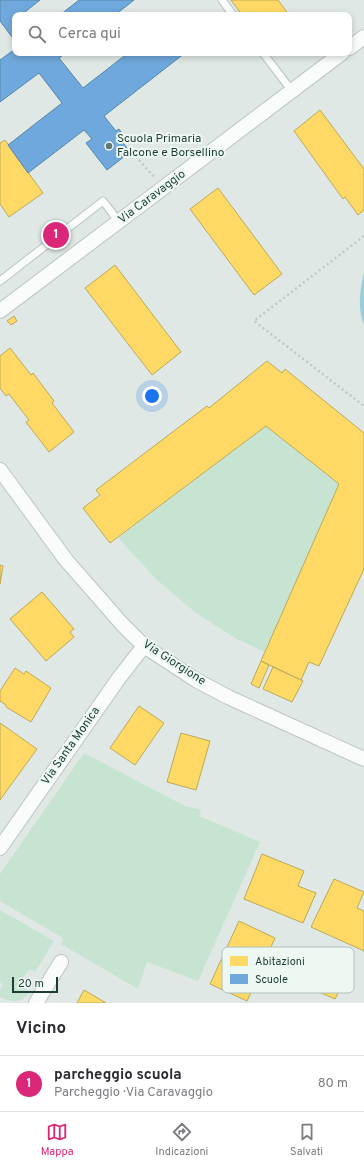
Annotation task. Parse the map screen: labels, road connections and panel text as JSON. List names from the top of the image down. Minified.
{"streets":{"street":["Via Caravaggio","Via Giorgione","Via Santa Monica"]},"crossings":[["Via Giorgione","Via Santa Monica"]],"places":["Scuola Primaria Falcone e Borsellino"],"legend":["Abitazioni","Scuole"],"scale_bar":"20 m","page":{"search":"Cerca qui","pins":"1","scale":"20 m","heading":"Vicino","list":[{"mark":"1","name":"parcheggio scuola","note":"Parcheggio · Via Caravaggio","value":"80 m"}],"nav":["Mappa","Indicazioni","Salvati"]}}
